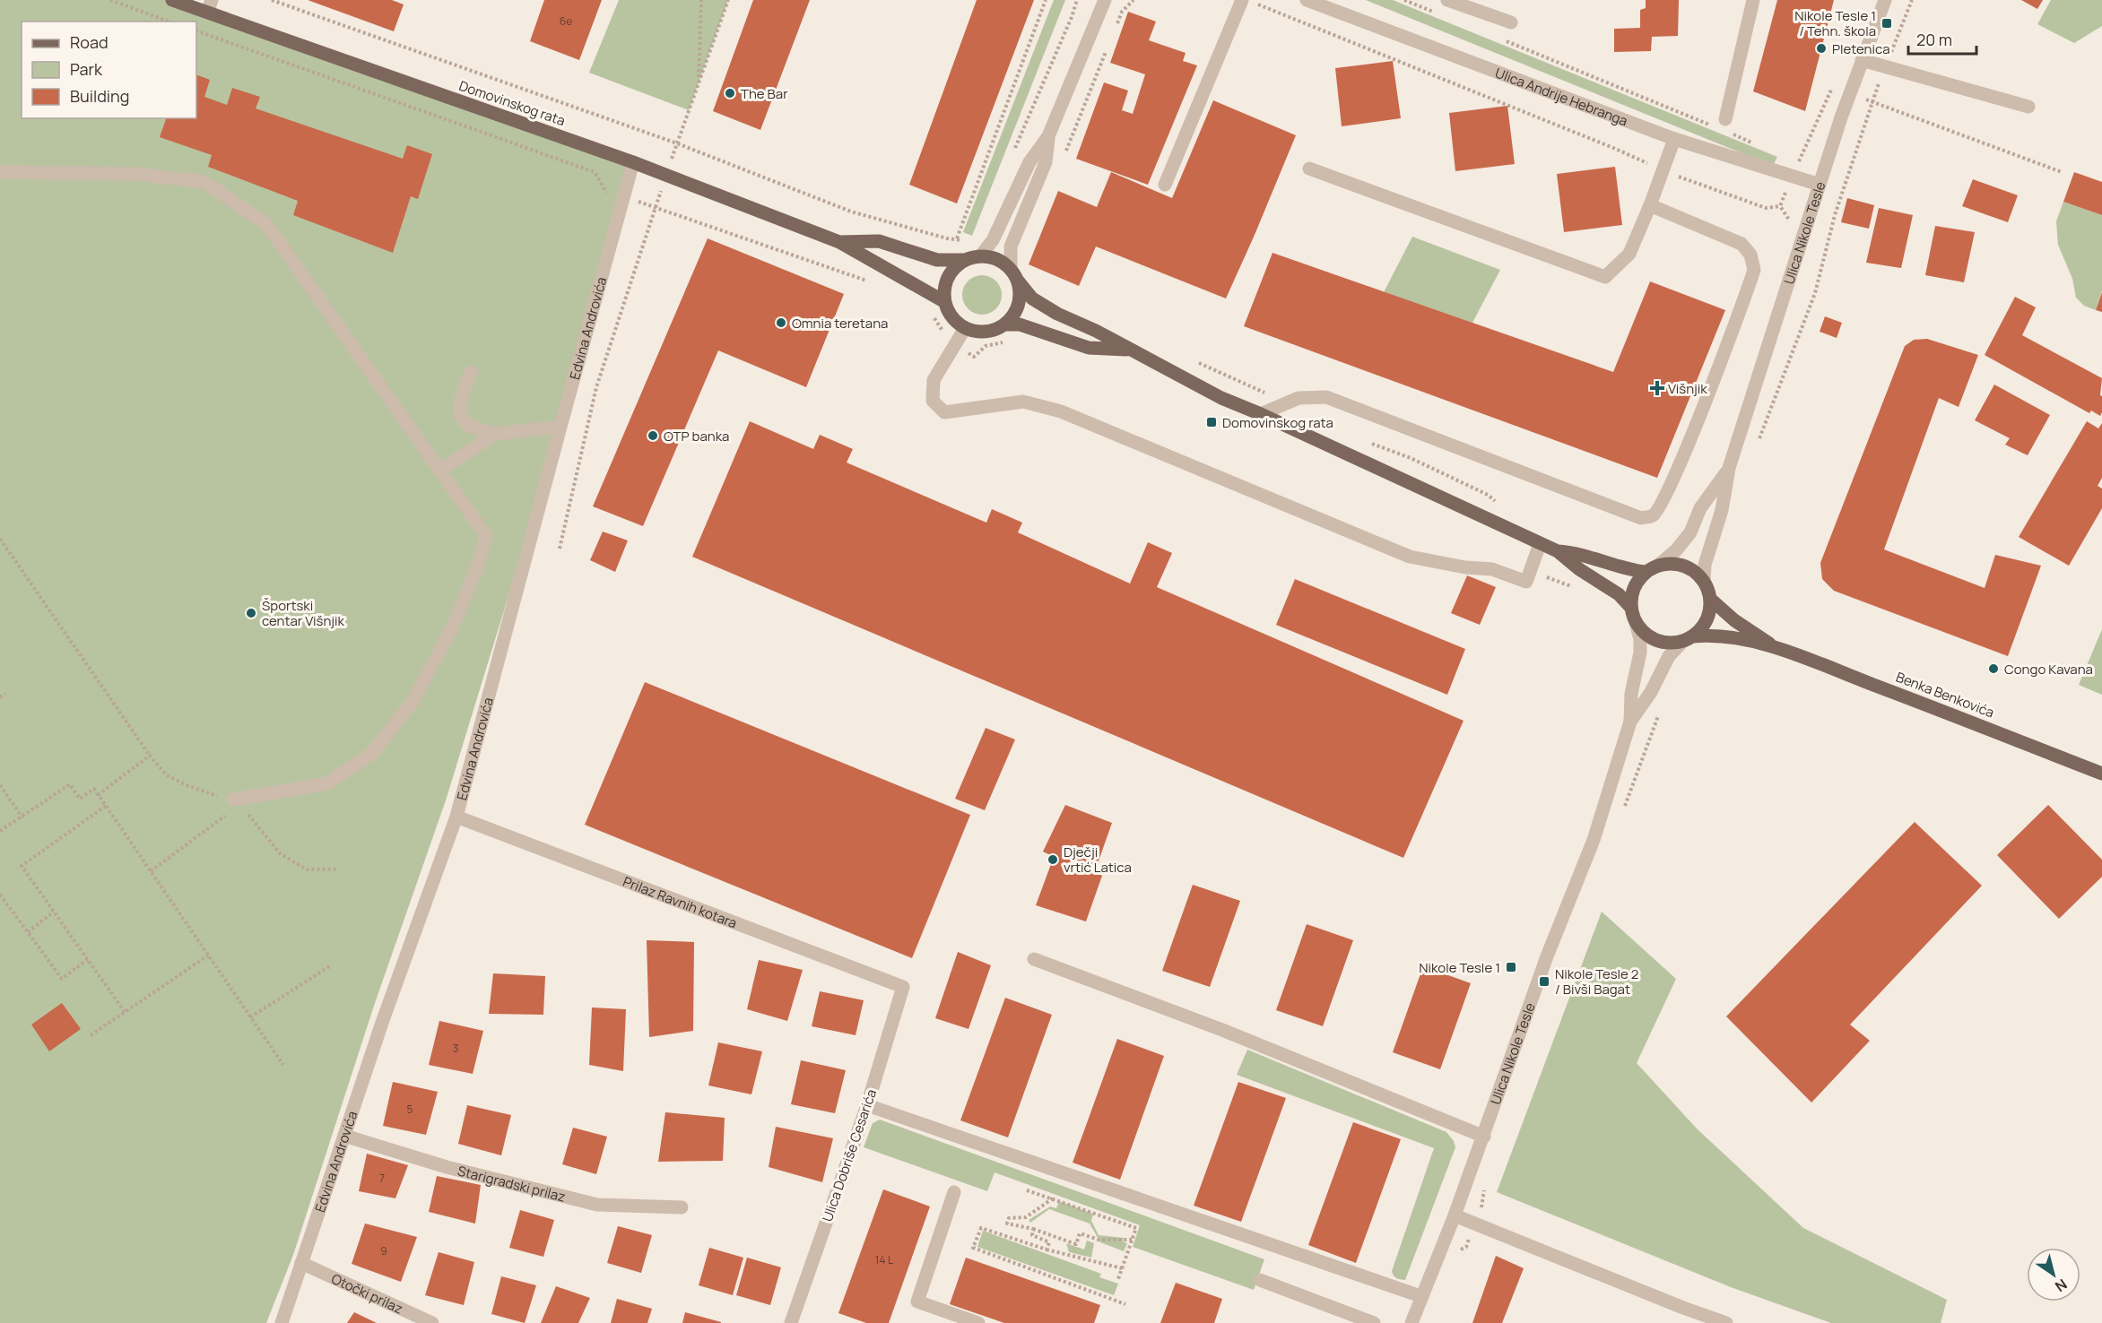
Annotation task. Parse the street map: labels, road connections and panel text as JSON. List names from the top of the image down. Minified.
{"streets":{"main road":["Domovinskog rata","Benka Benkovića"],"street":["Ulica Andrije Hebranga","Ulica Nikole Tesle","Edvina Androvića","Prilaz Ravnih kotara","Ulica Dobriše Cesarića","Starigradski prilaz","Otočki prilaz"]},"crossings":[["Ulica Andrije Hebranga","Ulica Nikole Tesle"],["Domovinskog rata","Edvina Androvića"],["Ulica Nikole Tesle","Benka Benkovića"],["Edvina Androvića","Prilaz Ravnih kotara"],["Edvina Androvića","Starigradski prilaz"],["Edvina Androvića","Otočki prilaz"],["Prilaz Ravnih kotara","Ulica Dobriše Cesarića"]],"places":{"transit":["Nikole Tesle 1 / Tehn. škola","Domovinskog rata","Nikole Tesle 1","Nikole Tesle 2 / Bivši Bagat"],"other":["Pletenica","The Bar","Omnia teretana","OTP banka","Športski centar Višnjik","Congo Kavana","Dječji vrtić Latica"],"health":["Višnjik"]},"house_numbers":["6e","3","5","7","9","14 L"],"legend":["Road","Park","Building"],"scale_bar":"20 m","north":"bottom right"}
